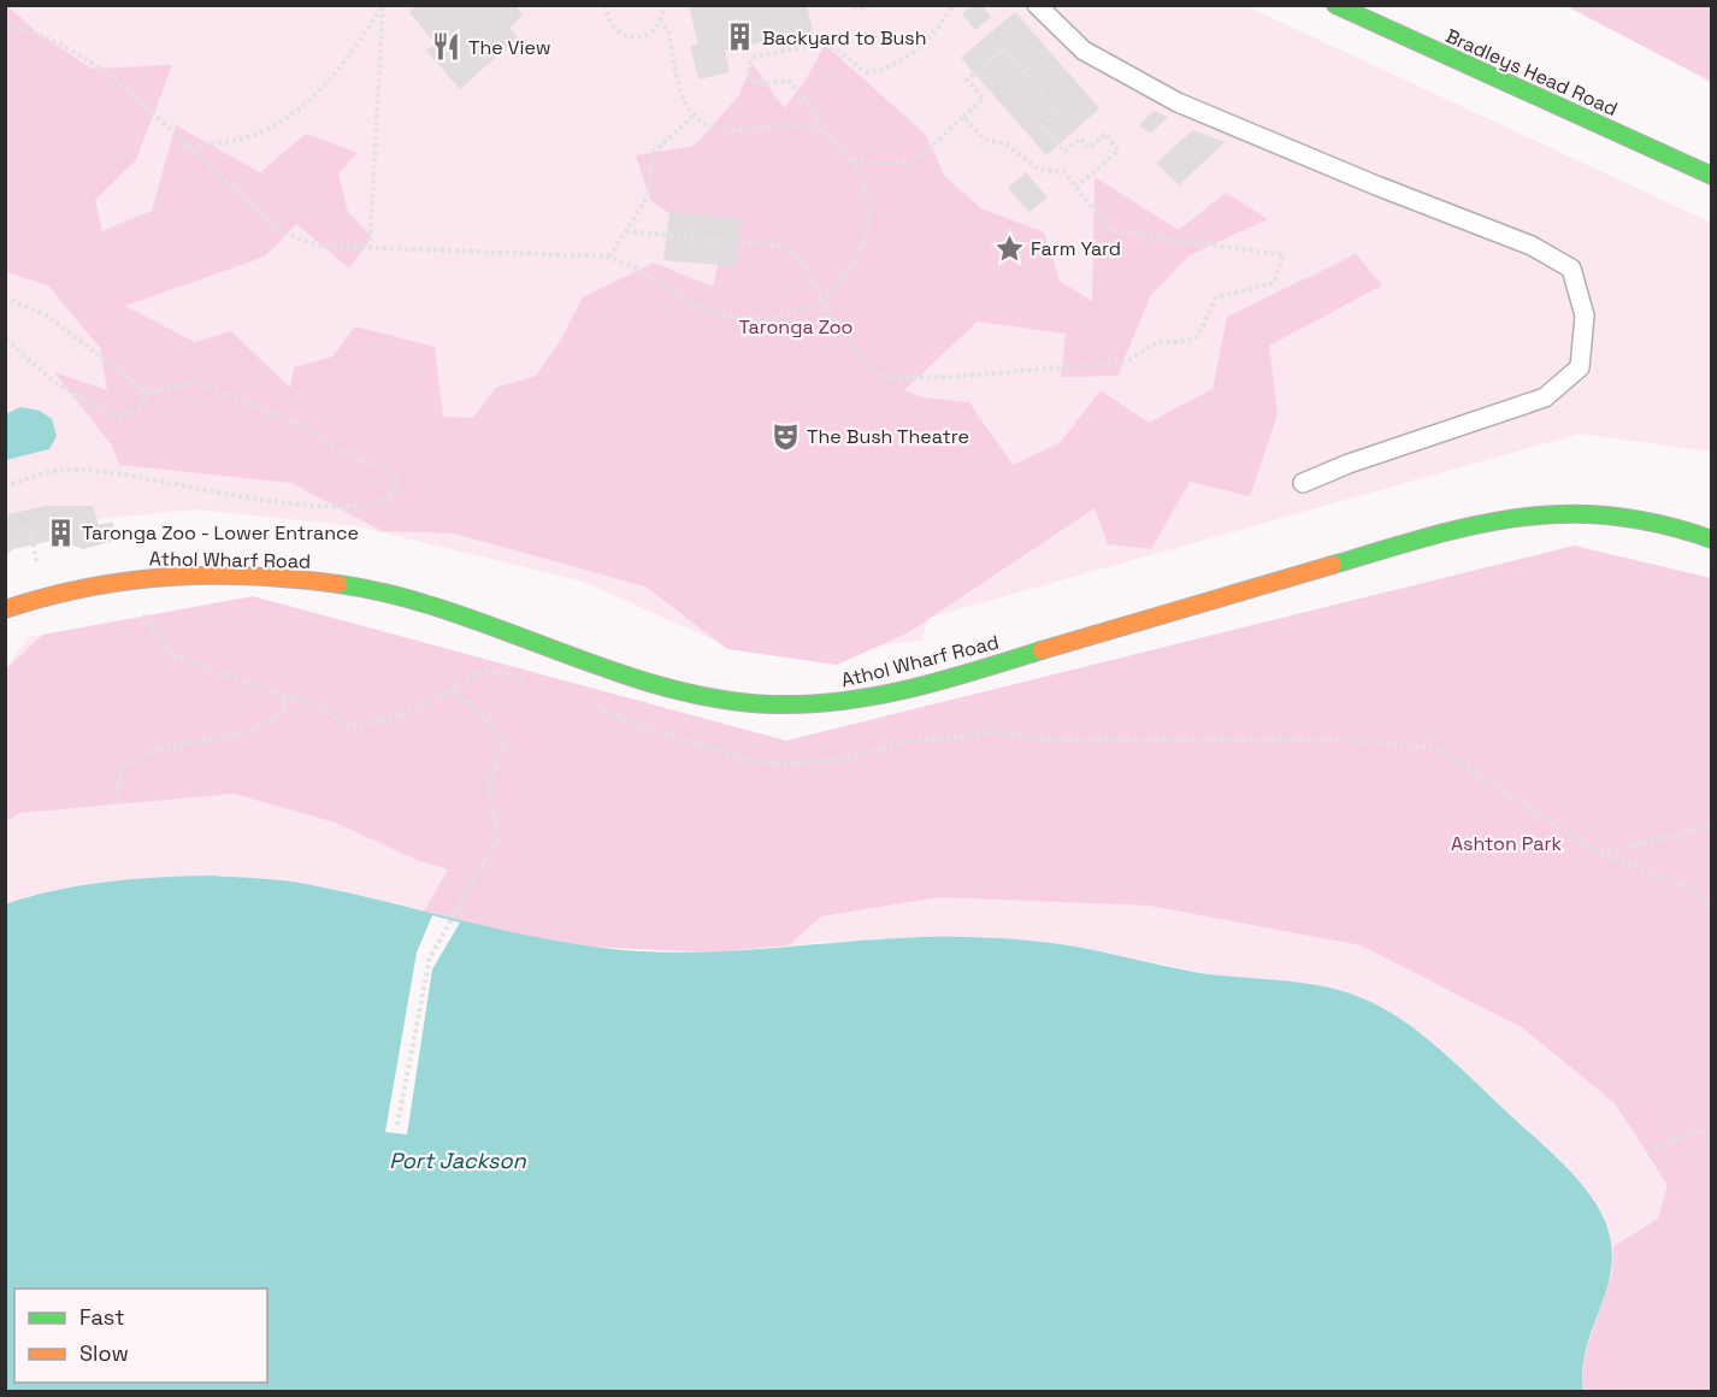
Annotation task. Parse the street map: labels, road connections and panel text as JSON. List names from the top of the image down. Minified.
{"streets":{"main road":["Bradleys Head Road","Athol Wharf Road"]},"water":["Port Jackson"],"parks":["Taronga Zoo","Ashton Park"],"places":{"building":["Backyard to Bush","Taronga Zoo - Lower Entrance"],"restaurant":["The View"],"place":["Farm Yard"],"theatre":["The Bush Theatre"]},"legend":["Fast","Slow"]}
